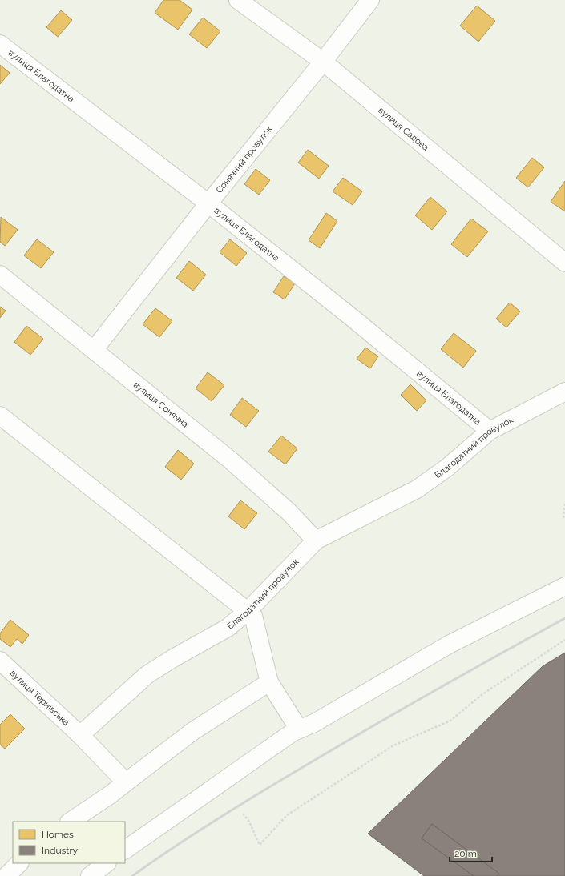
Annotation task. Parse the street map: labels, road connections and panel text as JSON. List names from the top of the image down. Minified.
{"streets":{"street":["вулиця Благодатна","вулиця Садова","Сонячний провулок","вулиця Сонячна","Благодатний провулок","вулиця Тернівська"]},"crossings":[["вулиця Благодатна","Сонячний провулок"],["вулиця Благодатна","Благодатний провулок"],["вулиця Садова","Сонячний провулок"],["Сонячний провулок","вулиця Сонячна"],["вулиця Сонячна","Благодатний провулок"],["Благодатний провулок","вулиця Тернівська"]],"legend":["Homes","Industry"],"scale_bar":"20 m"}
